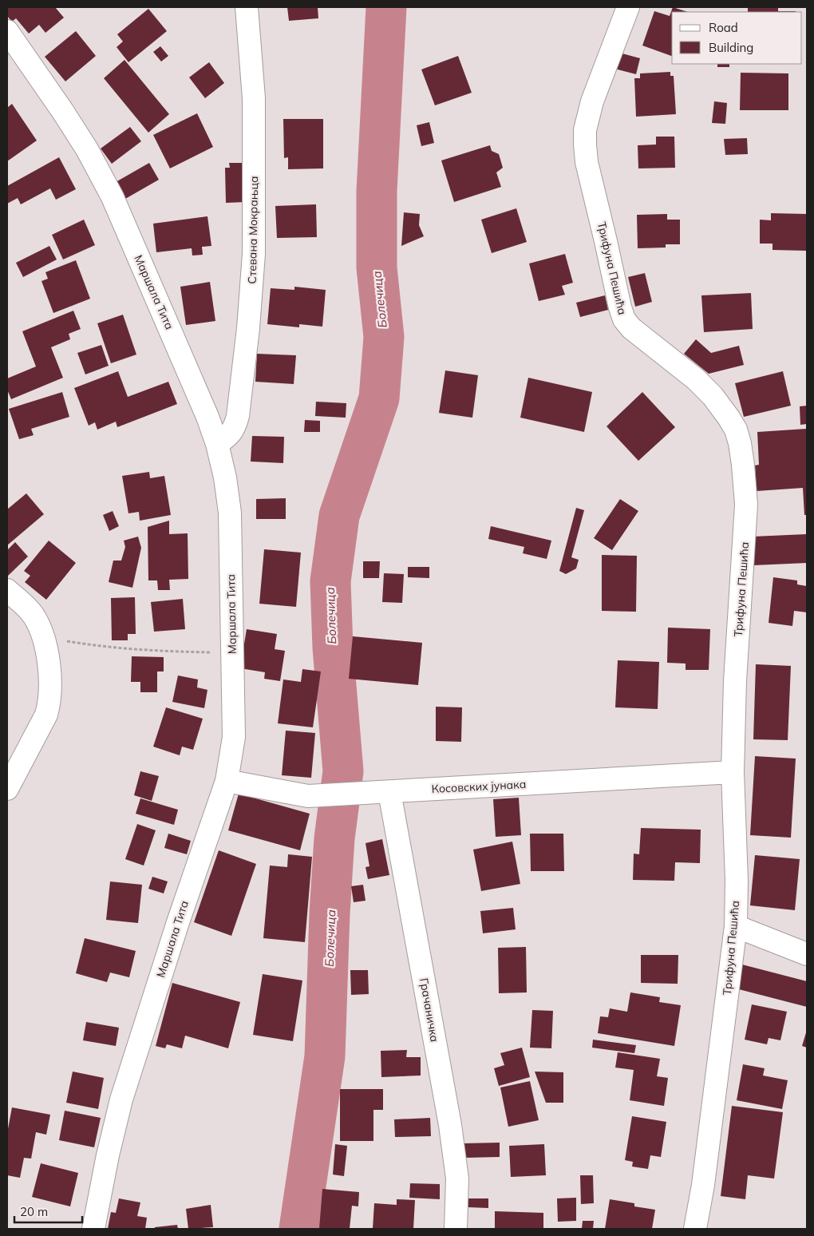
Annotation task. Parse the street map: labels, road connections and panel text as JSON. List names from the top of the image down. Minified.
{"streets":{"street":["Стевана Мокрањца","Трифуна Пешића","Маршала Тита","Косовских јунака","Грачаничка"]},"crossings":[["Стевана Мокрањца","Маршала Тита"],["Трифуна Пешића","Косовских јунака"],["Маршала Тита","Косовских јунака"],["Косовских јунака","Грачаничка"]],"water":["Болечица"],"legend":["Road","Building"],"scale_bar":"20 m"}
